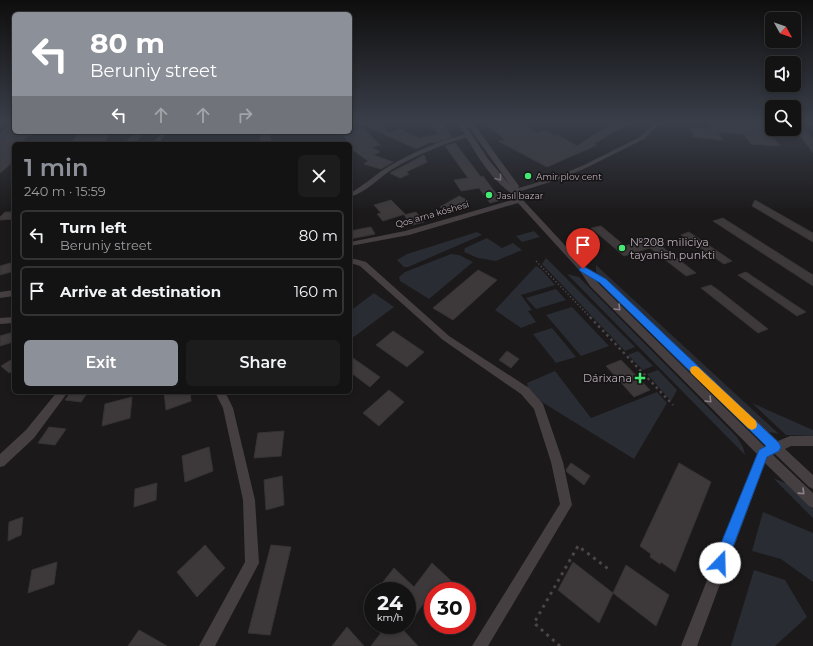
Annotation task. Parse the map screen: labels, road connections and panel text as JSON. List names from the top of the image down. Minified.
{"streets":{"street":["Qos arna kóshesi"]},"places":{"other":["Amir plov cent","Jasıl bazar","№208 miliciya tayanish punkti"],"health":["Dárixana"]},"north":"bottom right","page":{"turn":["80 m","Beruniy street"],"heading":["1 min","240 m · 15:59"],"list":[{"name":"Turn left","note":"Beruniy street","value":"80 m"},{"name":"Arrive at destination","value":"160 m"}],"buttons":["Exit","Share"],"speed":"24 km/h","limit":"30"}}
